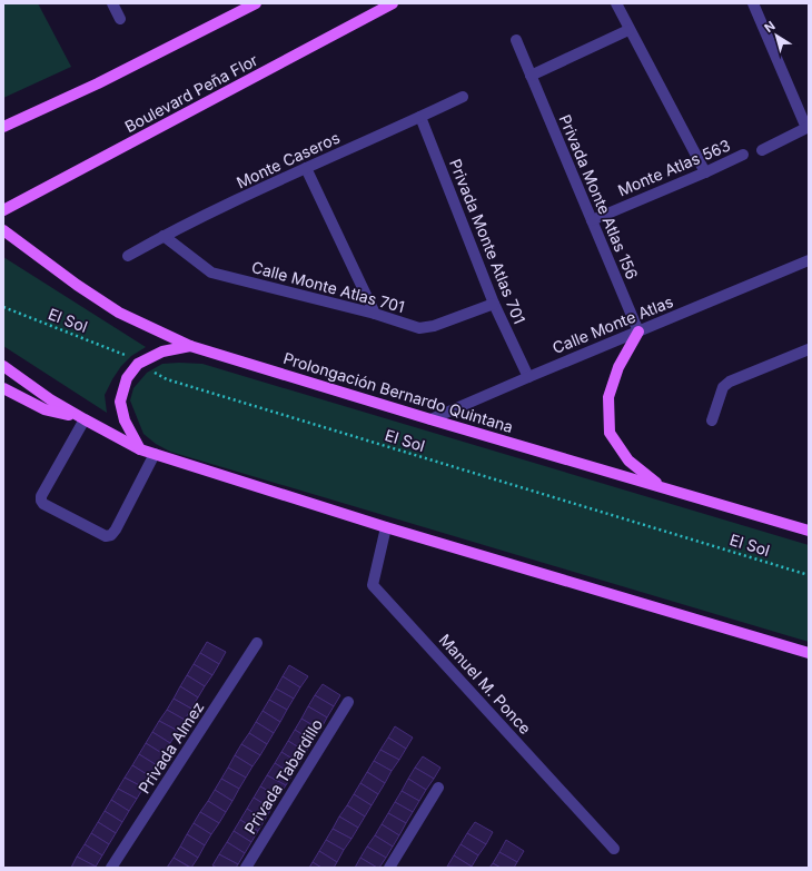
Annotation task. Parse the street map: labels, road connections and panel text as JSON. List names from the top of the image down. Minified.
{"streets":{"main road":["Boulevard Peña Flor","Prolongación Bernardo Quintana"],"street":["Monte Caseros","Monte Atlas 563","Privada Monte Atlas 156","Privada Monte Atlas 701","Calle Monte Atlas 701","Calle Monte Atlas","Manuel M. Ponce","Privada Almez","Privada Tabardillo"],"path":["El Sol"]},"crossings":[["Monte Caseros","Privada Monte Atlas 701"],["Monte Caseros","Calle Monte Atlas 701"],["Monte Atlas 563","Privada Monte Atlas 156"],["Privada Monte Atlas 156","Calle Monte Atlas"],["Privada Monte Atlas 701","Calle Monte Atlas 701"],["Privada Monte Atlas 701","Calle Monte Atlas"],["Calle Monte Atlas","Prolongación Bernardo Quintana"]],"north":"top left"}
